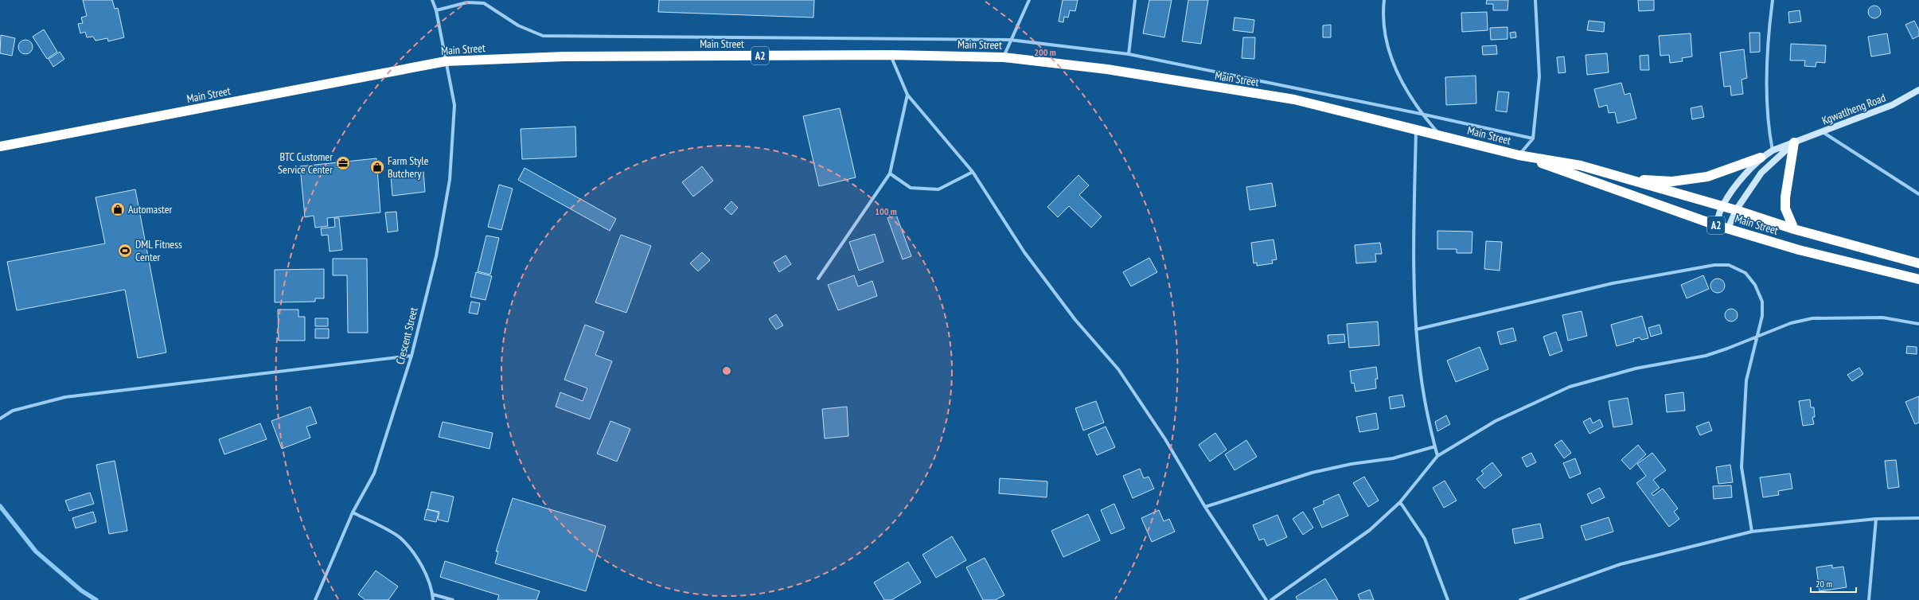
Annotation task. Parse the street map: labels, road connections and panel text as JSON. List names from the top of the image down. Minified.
{"streets":{"highway":["Main Street","A2"],"street":["Kgwatlheng Road","Crescent Street"]},"crossings":[["Main Street","Kgwatlheng Road"],["Main Street","Crescent Street"]],"places":{"office":["BTC Customer Service Center"],"shop":["Farm Style Butchery","Automaster"],"sports":["DML Fitness Center"]},"scale_bar":"20 m","rings":["200 m","100 m"]}
